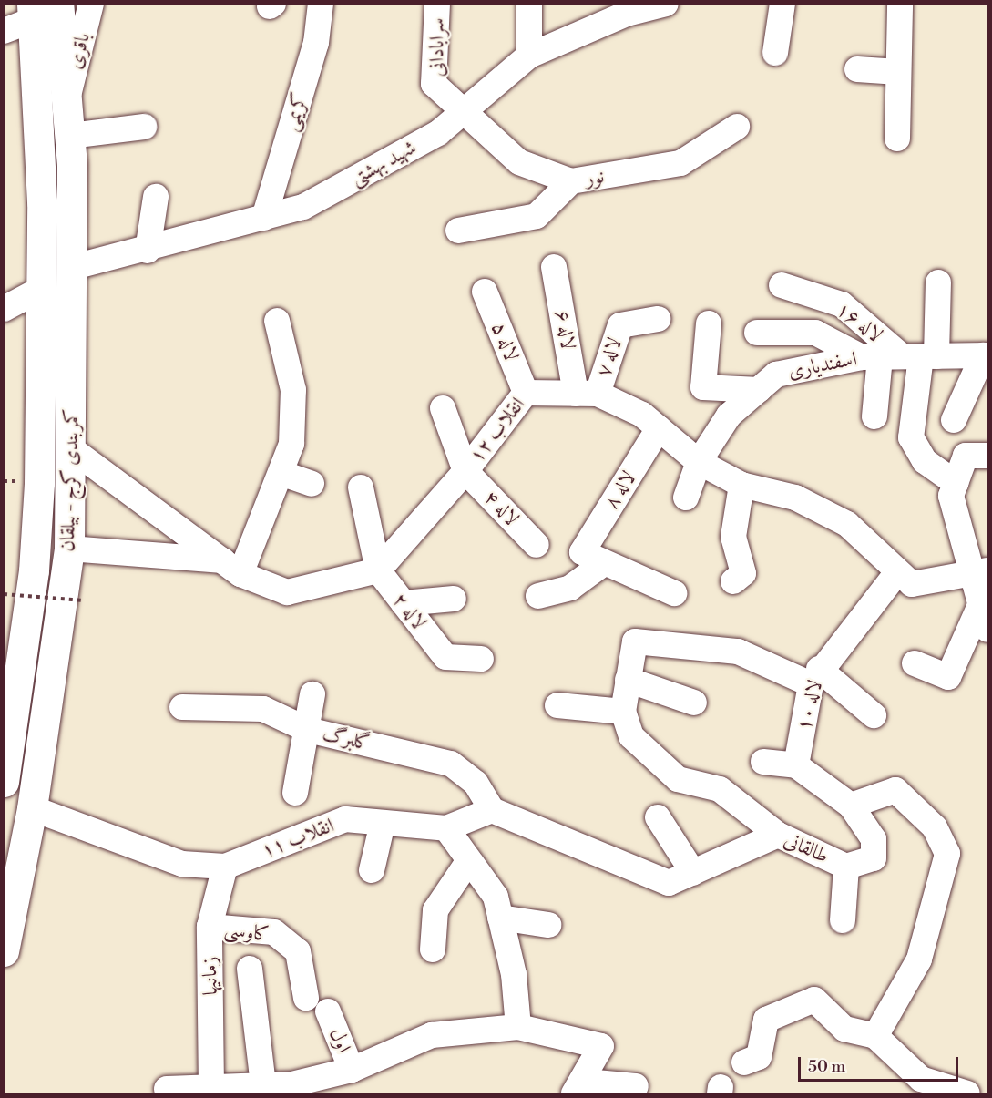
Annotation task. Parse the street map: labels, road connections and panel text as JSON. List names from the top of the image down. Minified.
{"streets":{"highway":["کمربندی کرج - بیلقان"],"street":["سرابادانی","باقری","کریمی","شهید بهشتی","نور","لاله ۱۶","لاله ۶","لاله ۵","لاله ۷","اسفندیاری","انقلاب ۱۲","لاله ۸","لاله ۴","لاله ۲","لاله ۱۰","گلبرگ","انقلاب ۱۱","طالقانی","کاوسی","زمانیها","اول"]},"crossings":[["سرابادانی","شهید بهشتی"],["سرابادانی","نور"],["باقری","کمربندی کرج - بیلقان"],["کریمی","شهید بهشتی"],["شهید بهشتی","نور"],["شهید بهشتی","کمربندی کرج - بیلقان"],["لاله ۱۶","اسفندیاری"],["لاله ۶","لاله ۷"],["لاله ۶","انقلاب ۱۲"],["لاله ۵","انقلاب ۱۲"],["لاله ۷","انقلاب ۱۲"],["اسفندیاری","انقلاب ۱۲"],["انقلاب ۱۲","لاله ۸"],["انقلاب ۱۲","لاله ۴"],["انقلاب ۱۲","لاله ۲"],["انقلاب ۱۲","لاله ۱۰"],["کمربندی کرج - بیلقان","انقلاب ۱۱"],["گلبرگ","انقلاب ۱۱"],["گلبرگ","طالقانی"],["انقلاب ۱۱","طالقانی"],["انقلاب ۱۱","زمانیها"],["کاوسی","زمانیها"]],"scale_bar":"50 m"}
